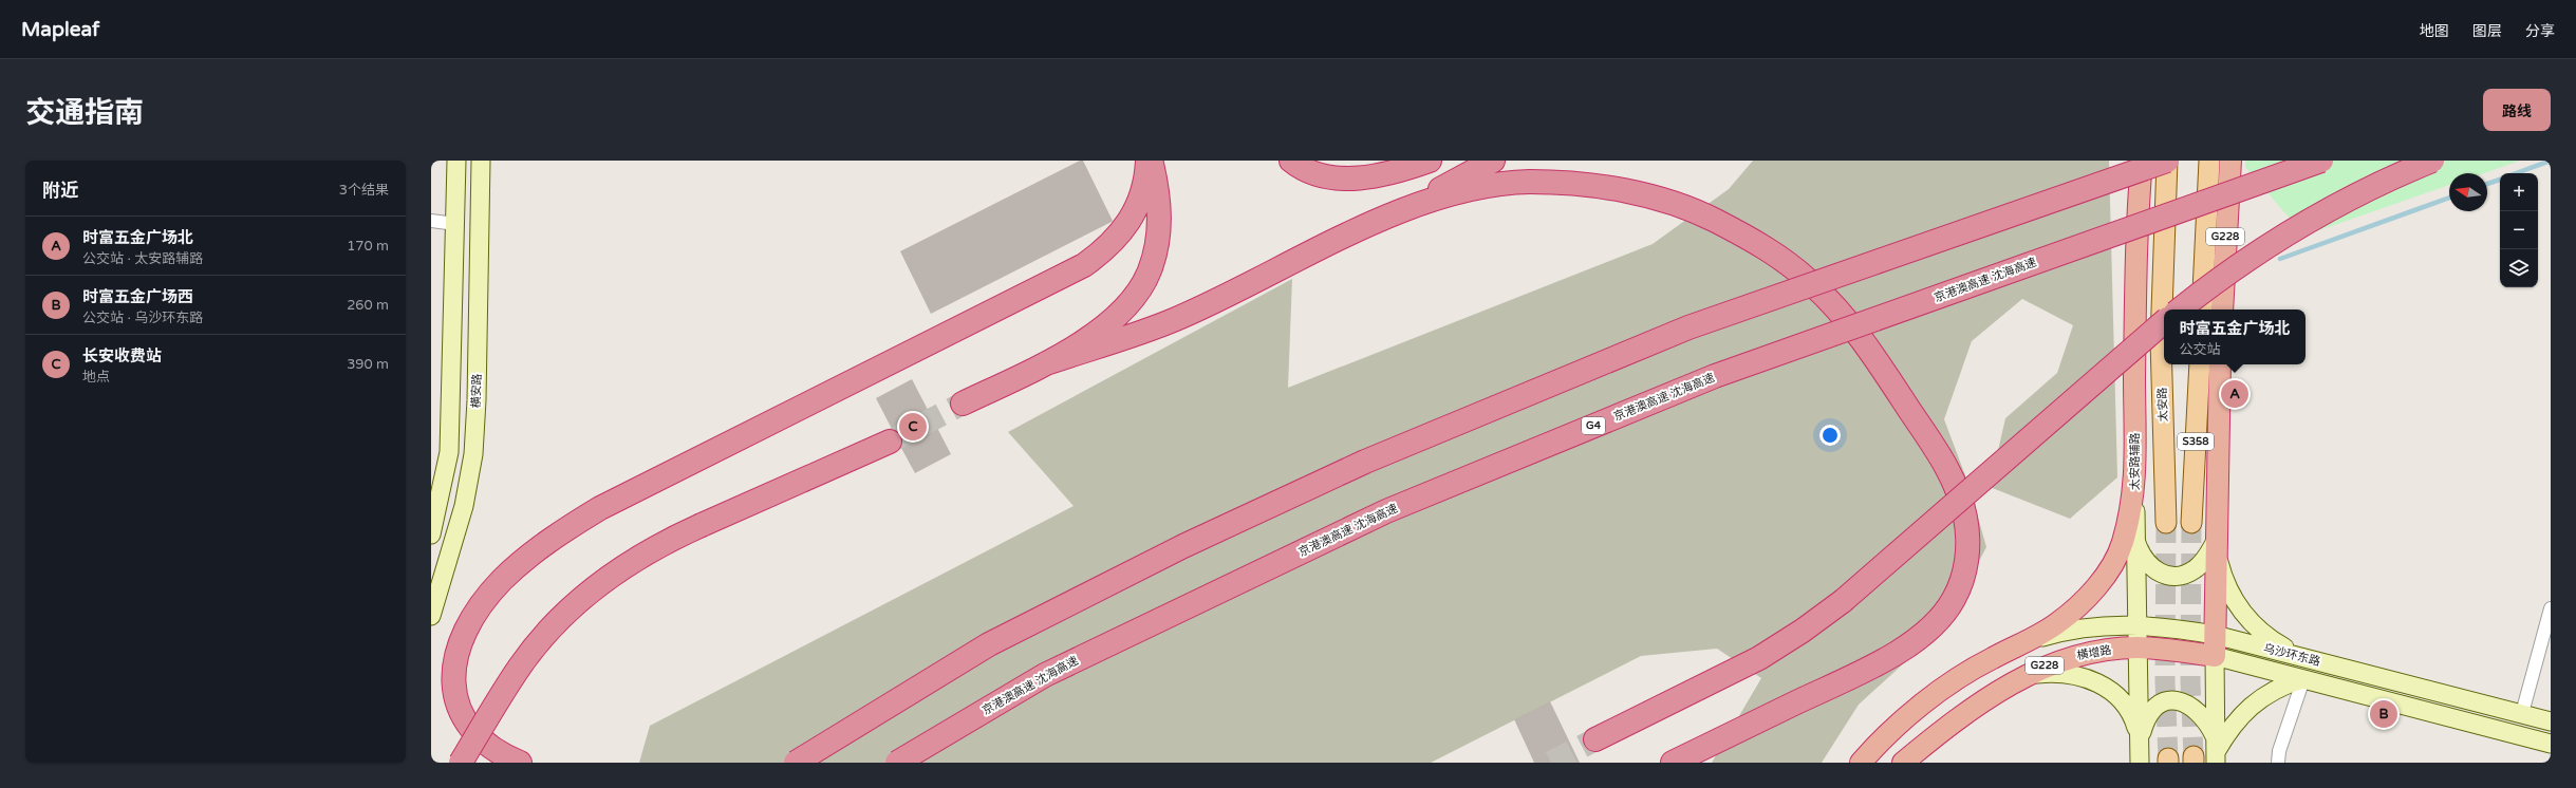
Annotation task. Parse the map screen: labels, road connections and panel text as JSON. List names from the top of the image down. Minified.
{"streets":{"highway":["G228","京港澳高速 沈海高速","G4","太安路辅路","横增路"],"main road":["横安路","太安路","S358","乌沙环东路"]},"crossings":[["G228","太安路辅路"],["G228","乌沙环东路"],["太安路辅路","横增路"],["太安路辅路","乌沙环东路"],["横增路","乌沙环东路"]],"north":"left","page":{"header":"Mapleaf","nav":["地图","图层","分享"],"title":"交通指南","buttons":"路线","heading":["附近","3个结果"],"map_buttons":["+","−"],"list":[{"mark":"A","name":"时富五金广场北","note":"公交站 · 太安路辅路","value":"170 m"},{"mark":"B","name":"时富五金广场西","note":"公交站 · 乌沙环东路","value":"260 m"},{"mark":"C","name":"长安收费站","note":"地点","value":"390 m"}],"popup":["时富五金广场北","公交站"],"pins":["A","C","B"]}}
